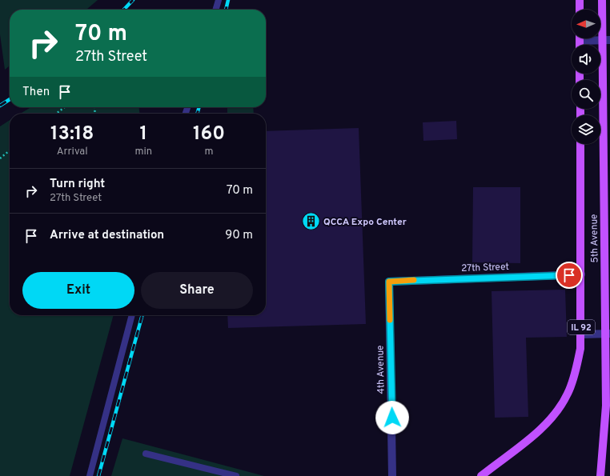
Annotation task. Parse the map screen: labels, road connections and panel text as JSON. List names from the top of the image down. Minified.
{"streets":{"main road":["5th Avenue","IL 92"],"street":["27th Street","4th Avenue"]},"crossings":[["5th Avenue","27th Street"],["27th Street","4th Avenue"]],"places":{"building":["QCCA Expo Center"]},"north":"left","page":{"turn":["70 m","27th Street"],"then":"Then","eta":["13:18","Arrival","1","min","160","m"],"list":[{"name":"Turn right","note":"27th Street","value":"70 m"},{"name":"Arrive at destination","value":"90 m"}],"buttons":["Exit","Share"]}}
